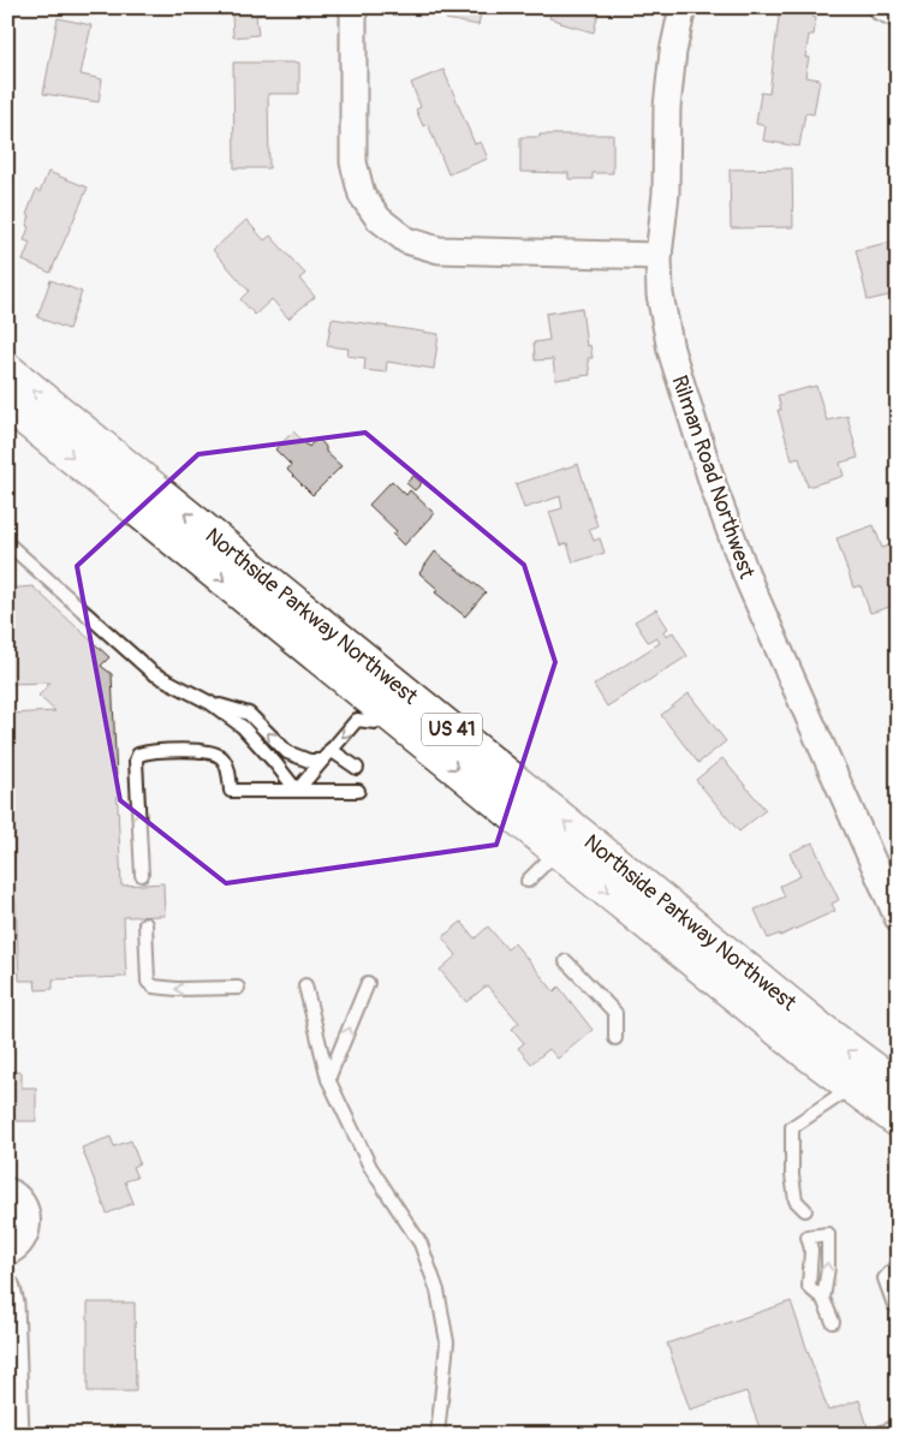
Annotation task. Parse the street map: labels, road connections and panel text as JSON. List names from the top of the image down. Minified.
{"streets":{"main road":["Northside Parkway Northwest","US 41"],"street":["Rilman Road Northwest"]}}
